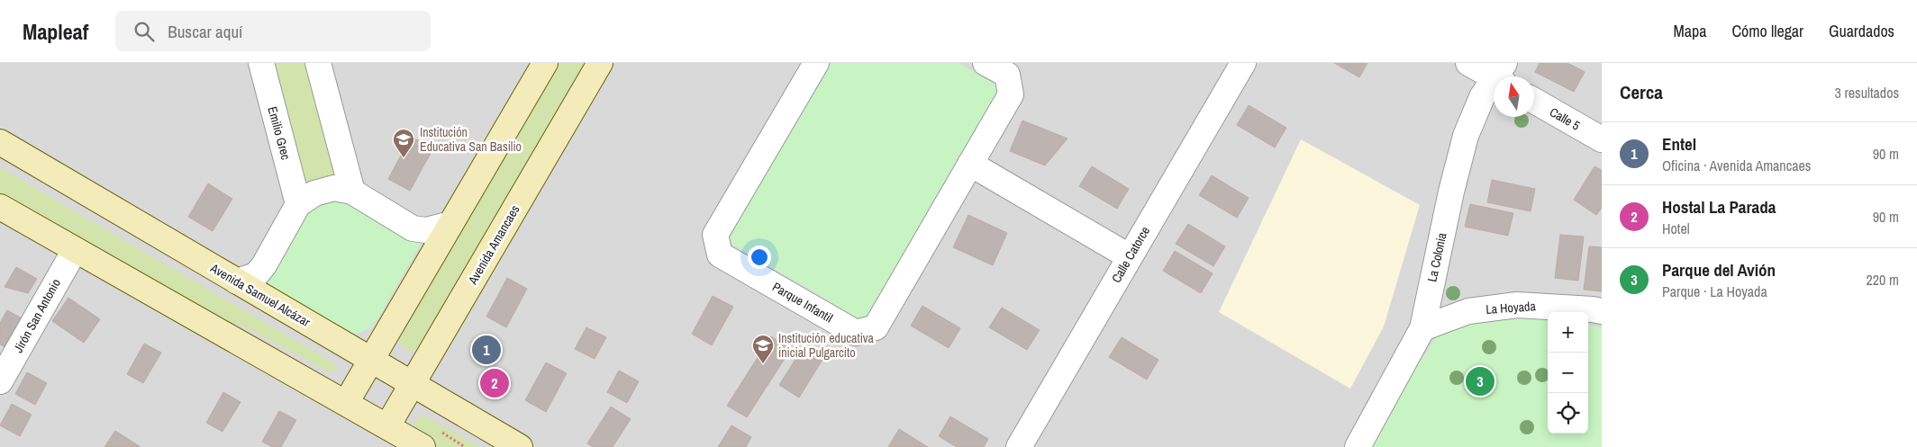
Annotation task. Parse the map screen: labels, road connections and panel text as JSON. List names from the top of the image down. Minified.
{"streets":{"main road":["Avenida Amancaes","Avenida Samuel Alcázar"],"street":["Calle 5","Emilio Grec","Calle Catorce","La Colonia","Parque Infantil","La Hoyada","Jirón San Antonio"]},"crossings":[["Avenida Amancaes","Avenida Samuel Alcázar"],["La Colonia","La Hoyada"]],"places":{"school or university":["Institución Educativa San Basilio","Institución educativa inicial Pulgarcito"]},"north":"top","page":{"header":"Mapleaf","search":"Buscar aquí","nav":["Mapa","Cómo llegar","Guardados"],"heading":["Cerca","3 resultados"],"list":[{"mark":"1","name":"Entel","note":"Oficina · Avenida Amancaes","value":"90 m"},{"mark":"2","name":"Hostal La Parada","note":"Hotel","value":"90 m"},{"mark":"3","name":"Parque del Avión","note":"Parque · La Hoyada","value":"220 m"}],"map_buttons":["+","−"],"pins":["1","3","2"]}}
